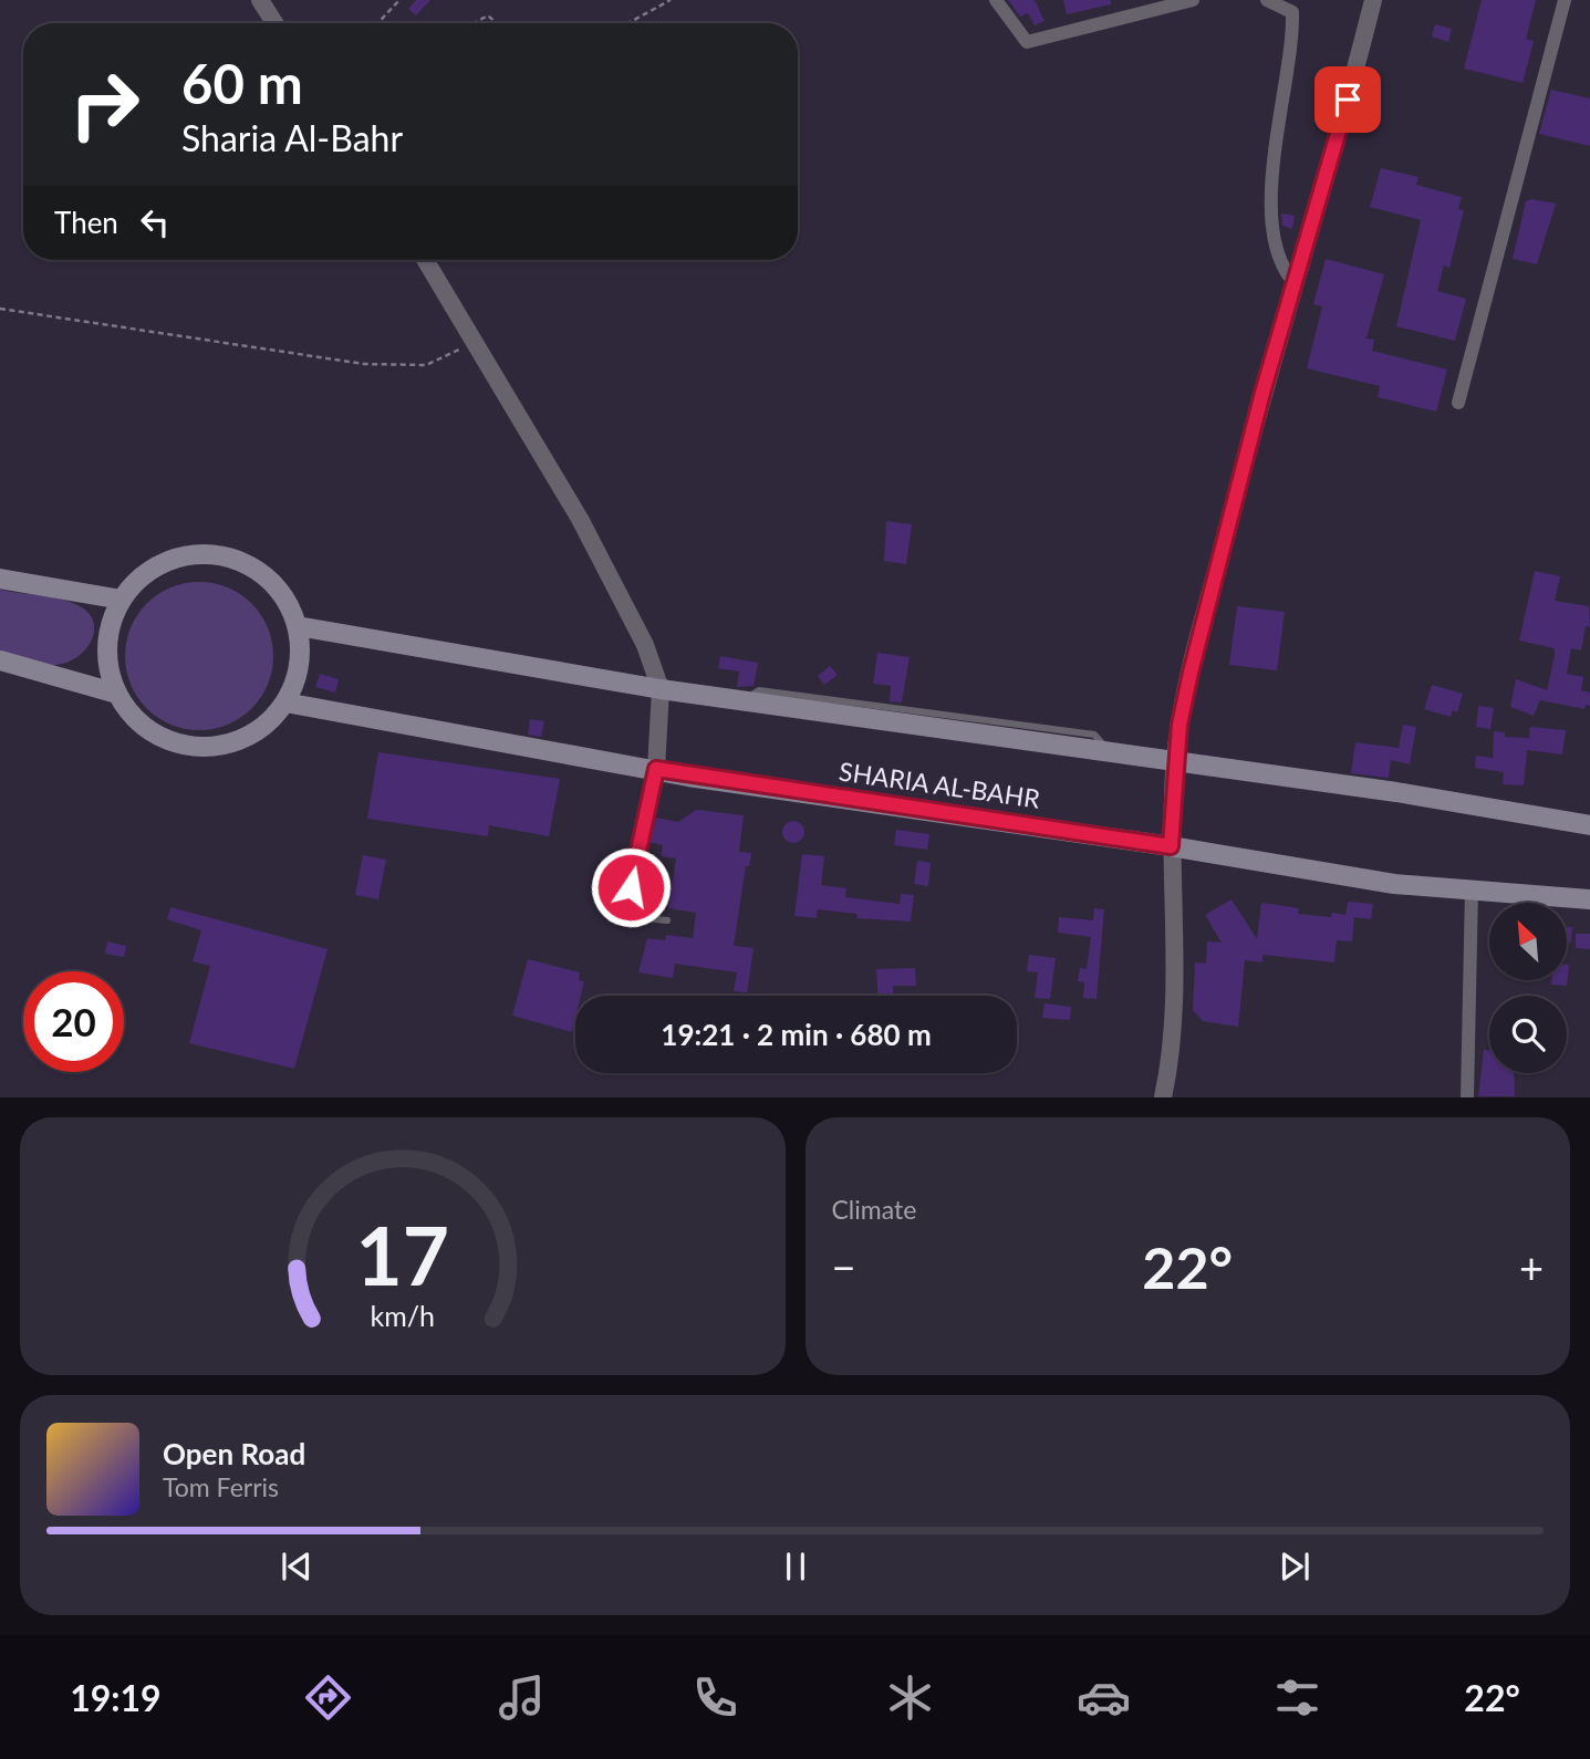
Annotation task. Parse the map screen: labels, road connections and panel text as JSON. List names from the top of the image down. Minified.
{"streets":{"main road":["SHARIA AL-BAHR"]},"north":"top left","page":{"turn":["60 m","Sharia Al-Bahr"],"then":"Then","limit":"20","trip":"19:21 · 2 min · 680 m","tile":"Climate","heat":["−","22°","+"],"song":["Open Road","Tom Ferris"],"tabs":["19:19","22°"],"gauge":["17","km/h"]}}
